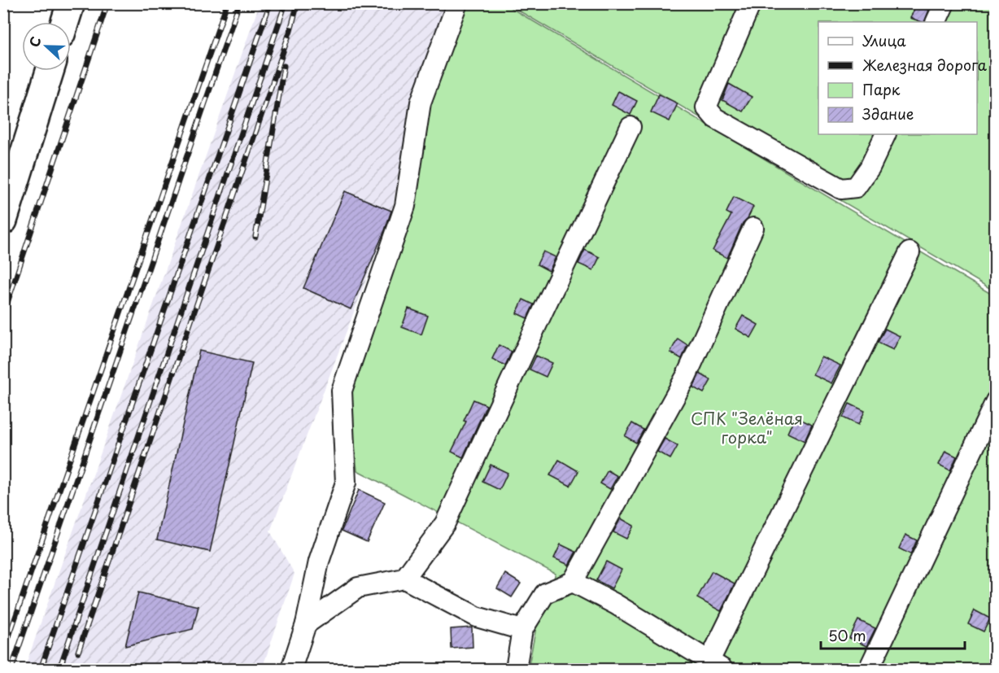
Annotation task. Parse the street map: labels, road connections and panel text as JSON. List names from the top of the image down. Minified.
{"parks":["СПК \"Зелёная горка\""],"legend":["Улица","Железная дорога","Парк","Здание"],"scale_bar":"50 m","north":"left"}
